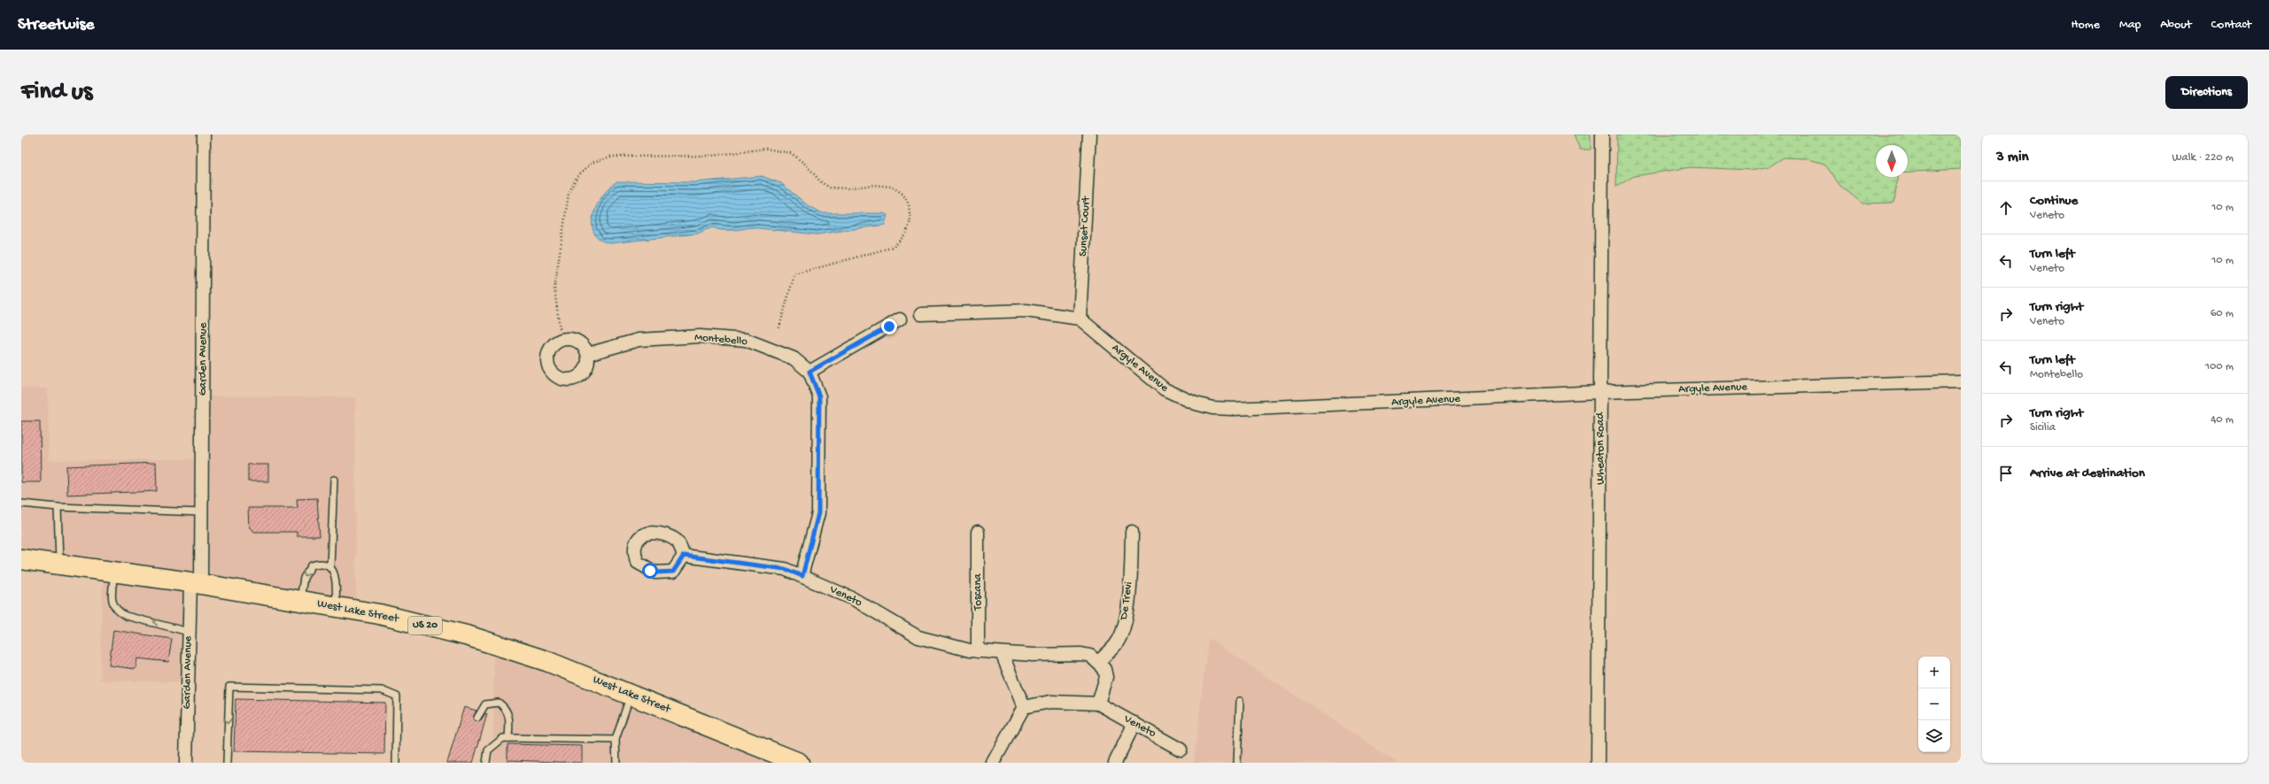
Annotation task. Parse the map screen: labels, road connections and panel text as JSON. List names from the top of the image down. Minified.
{"streets":{"main road":["West Lake Street","US 20"],"street":["Sunset Court","Montebello","Garden Avenue","Argyle Avenue","Wheaton Road","Toscana","Veneto","De Trevi"]},"crossings":[["Sunset Court","Argyle Avenue"],["Montebello","Veneto"],["Garden Avenue","West Lake Street"],["Argyle Avenue","Wheaton Road"],["Toscana","Veneto"],["Veneto","De Trevi"]],"north":"bottom","page":{"header":"Streetwise","nav":["Home","Map","About","Contact"],"buttons":"Directions","title":"Find us","heading":["3 min","Walk · 220 m"],"list":[["Continue","Veneto","10 m"],["Turn left","Veneto","10 m"],["Turn right","Veneto","60 m"],["Turn left","Montebello","100 m"],["Turn right","Sicilia","40 m"],"Arrive at destination"],"map_buttons":["+","−"]}}
